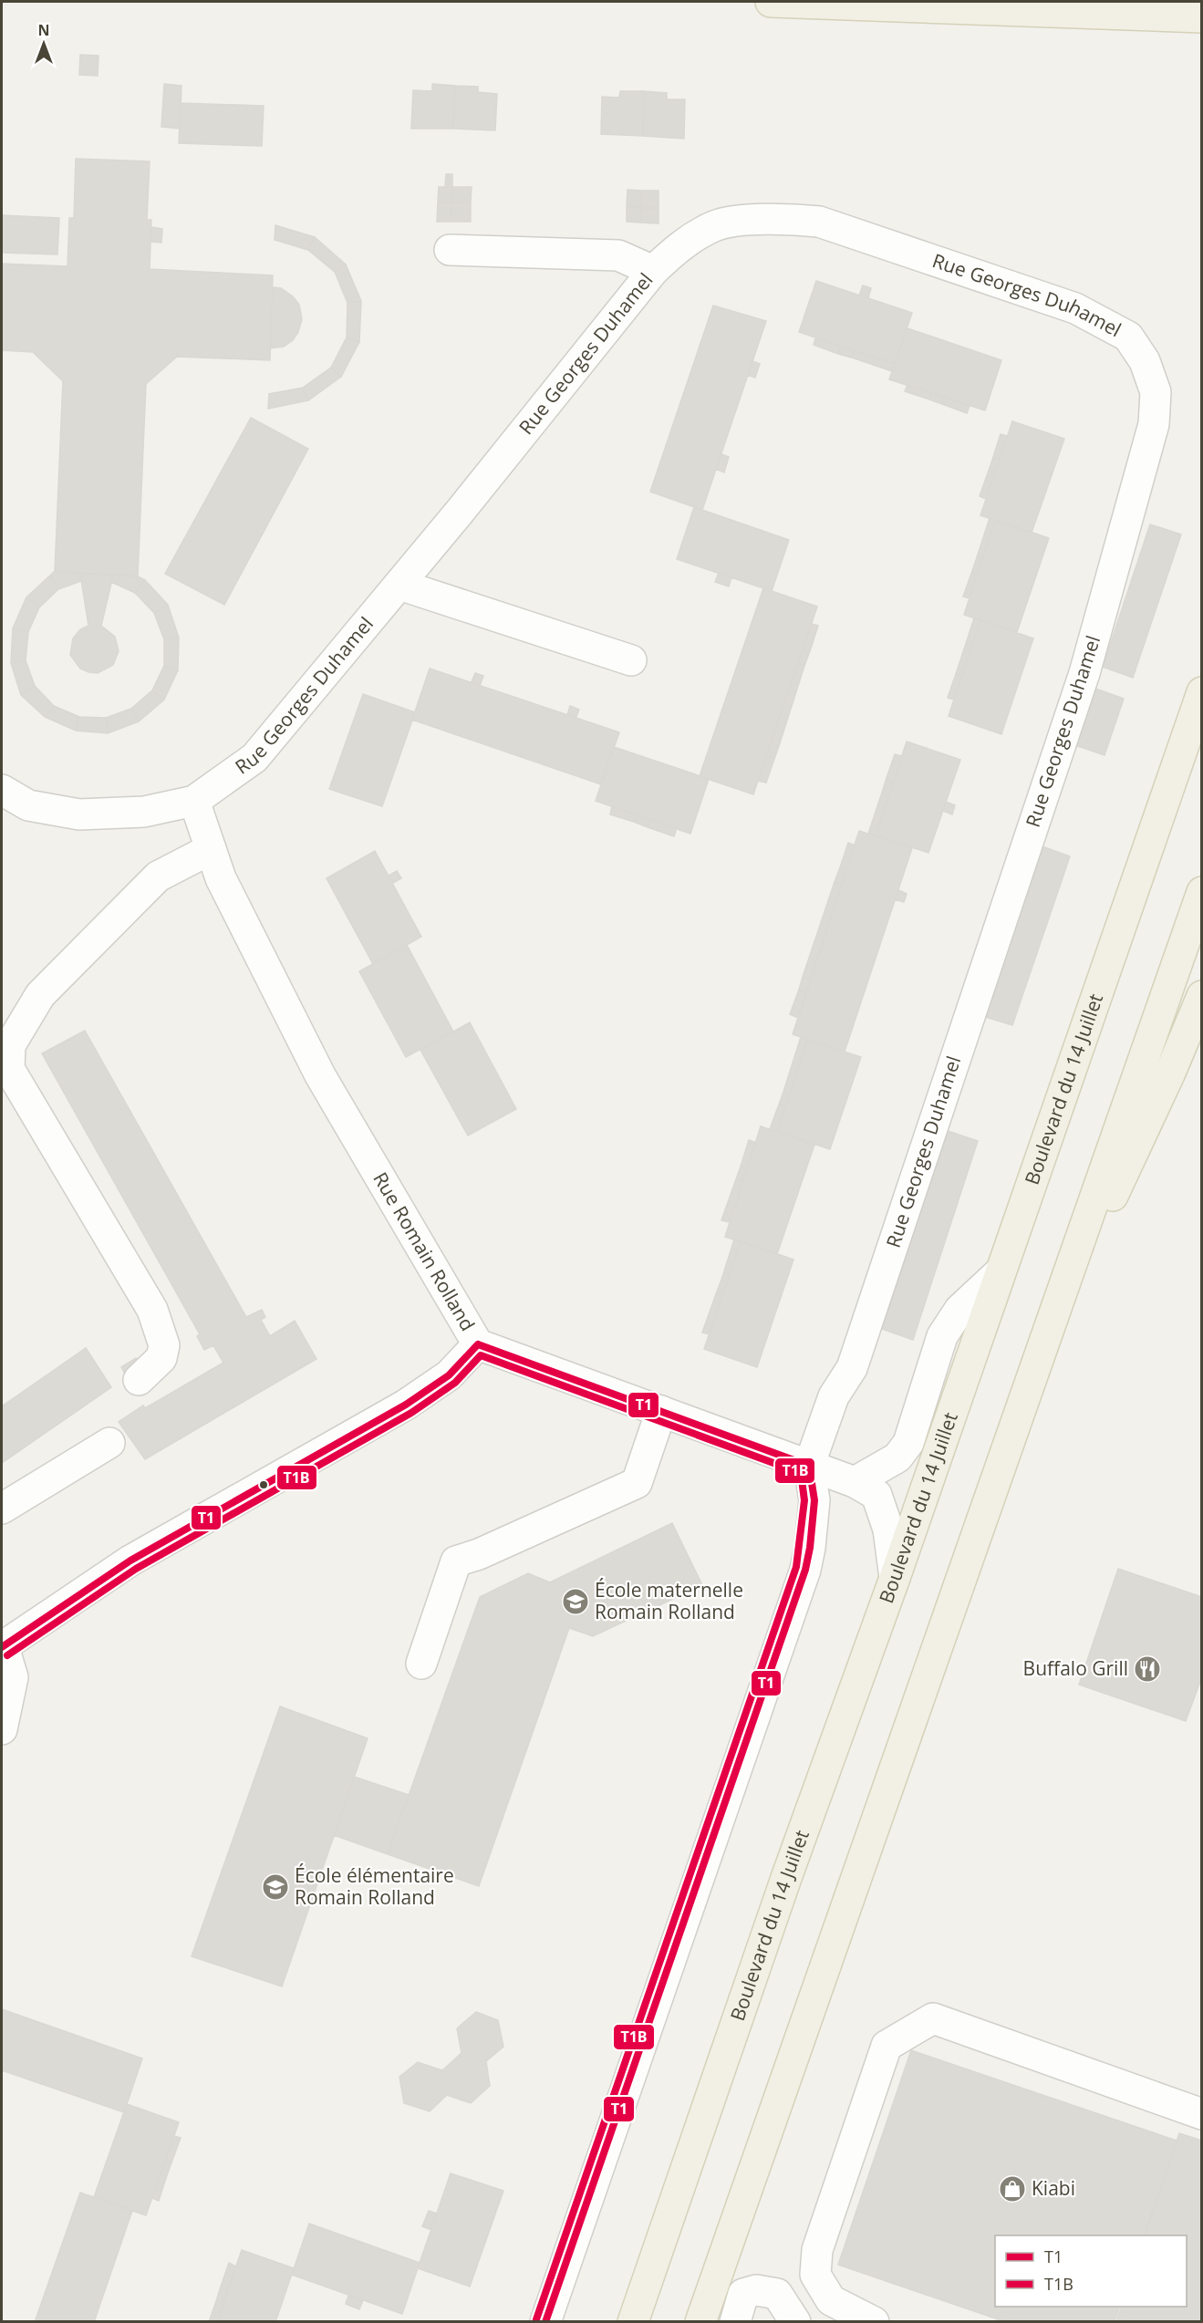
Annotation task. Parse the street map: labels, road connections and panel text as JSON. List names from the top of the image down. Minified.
{"streets":{"main road":["Boulevard du 14 Juillet"],"street":["Rue Georges Duhamel","Rue Romain Rolland"]},"crossings":[["Rue Georges Duhamel","Rue Romain Rolland"],["Boulevard du 14 Juillet","Rue Romain Rolland"]],"places":{"school or university":["École maternelle Romain Rolland","École élémentaire Romain Rolland"],"restaurant":["Buffalo Grill"],"shop":["Kiabi"]},"lines":["transit line T1","transit line T1B"],"legend":["T1","T1B"],"north":"top"}
